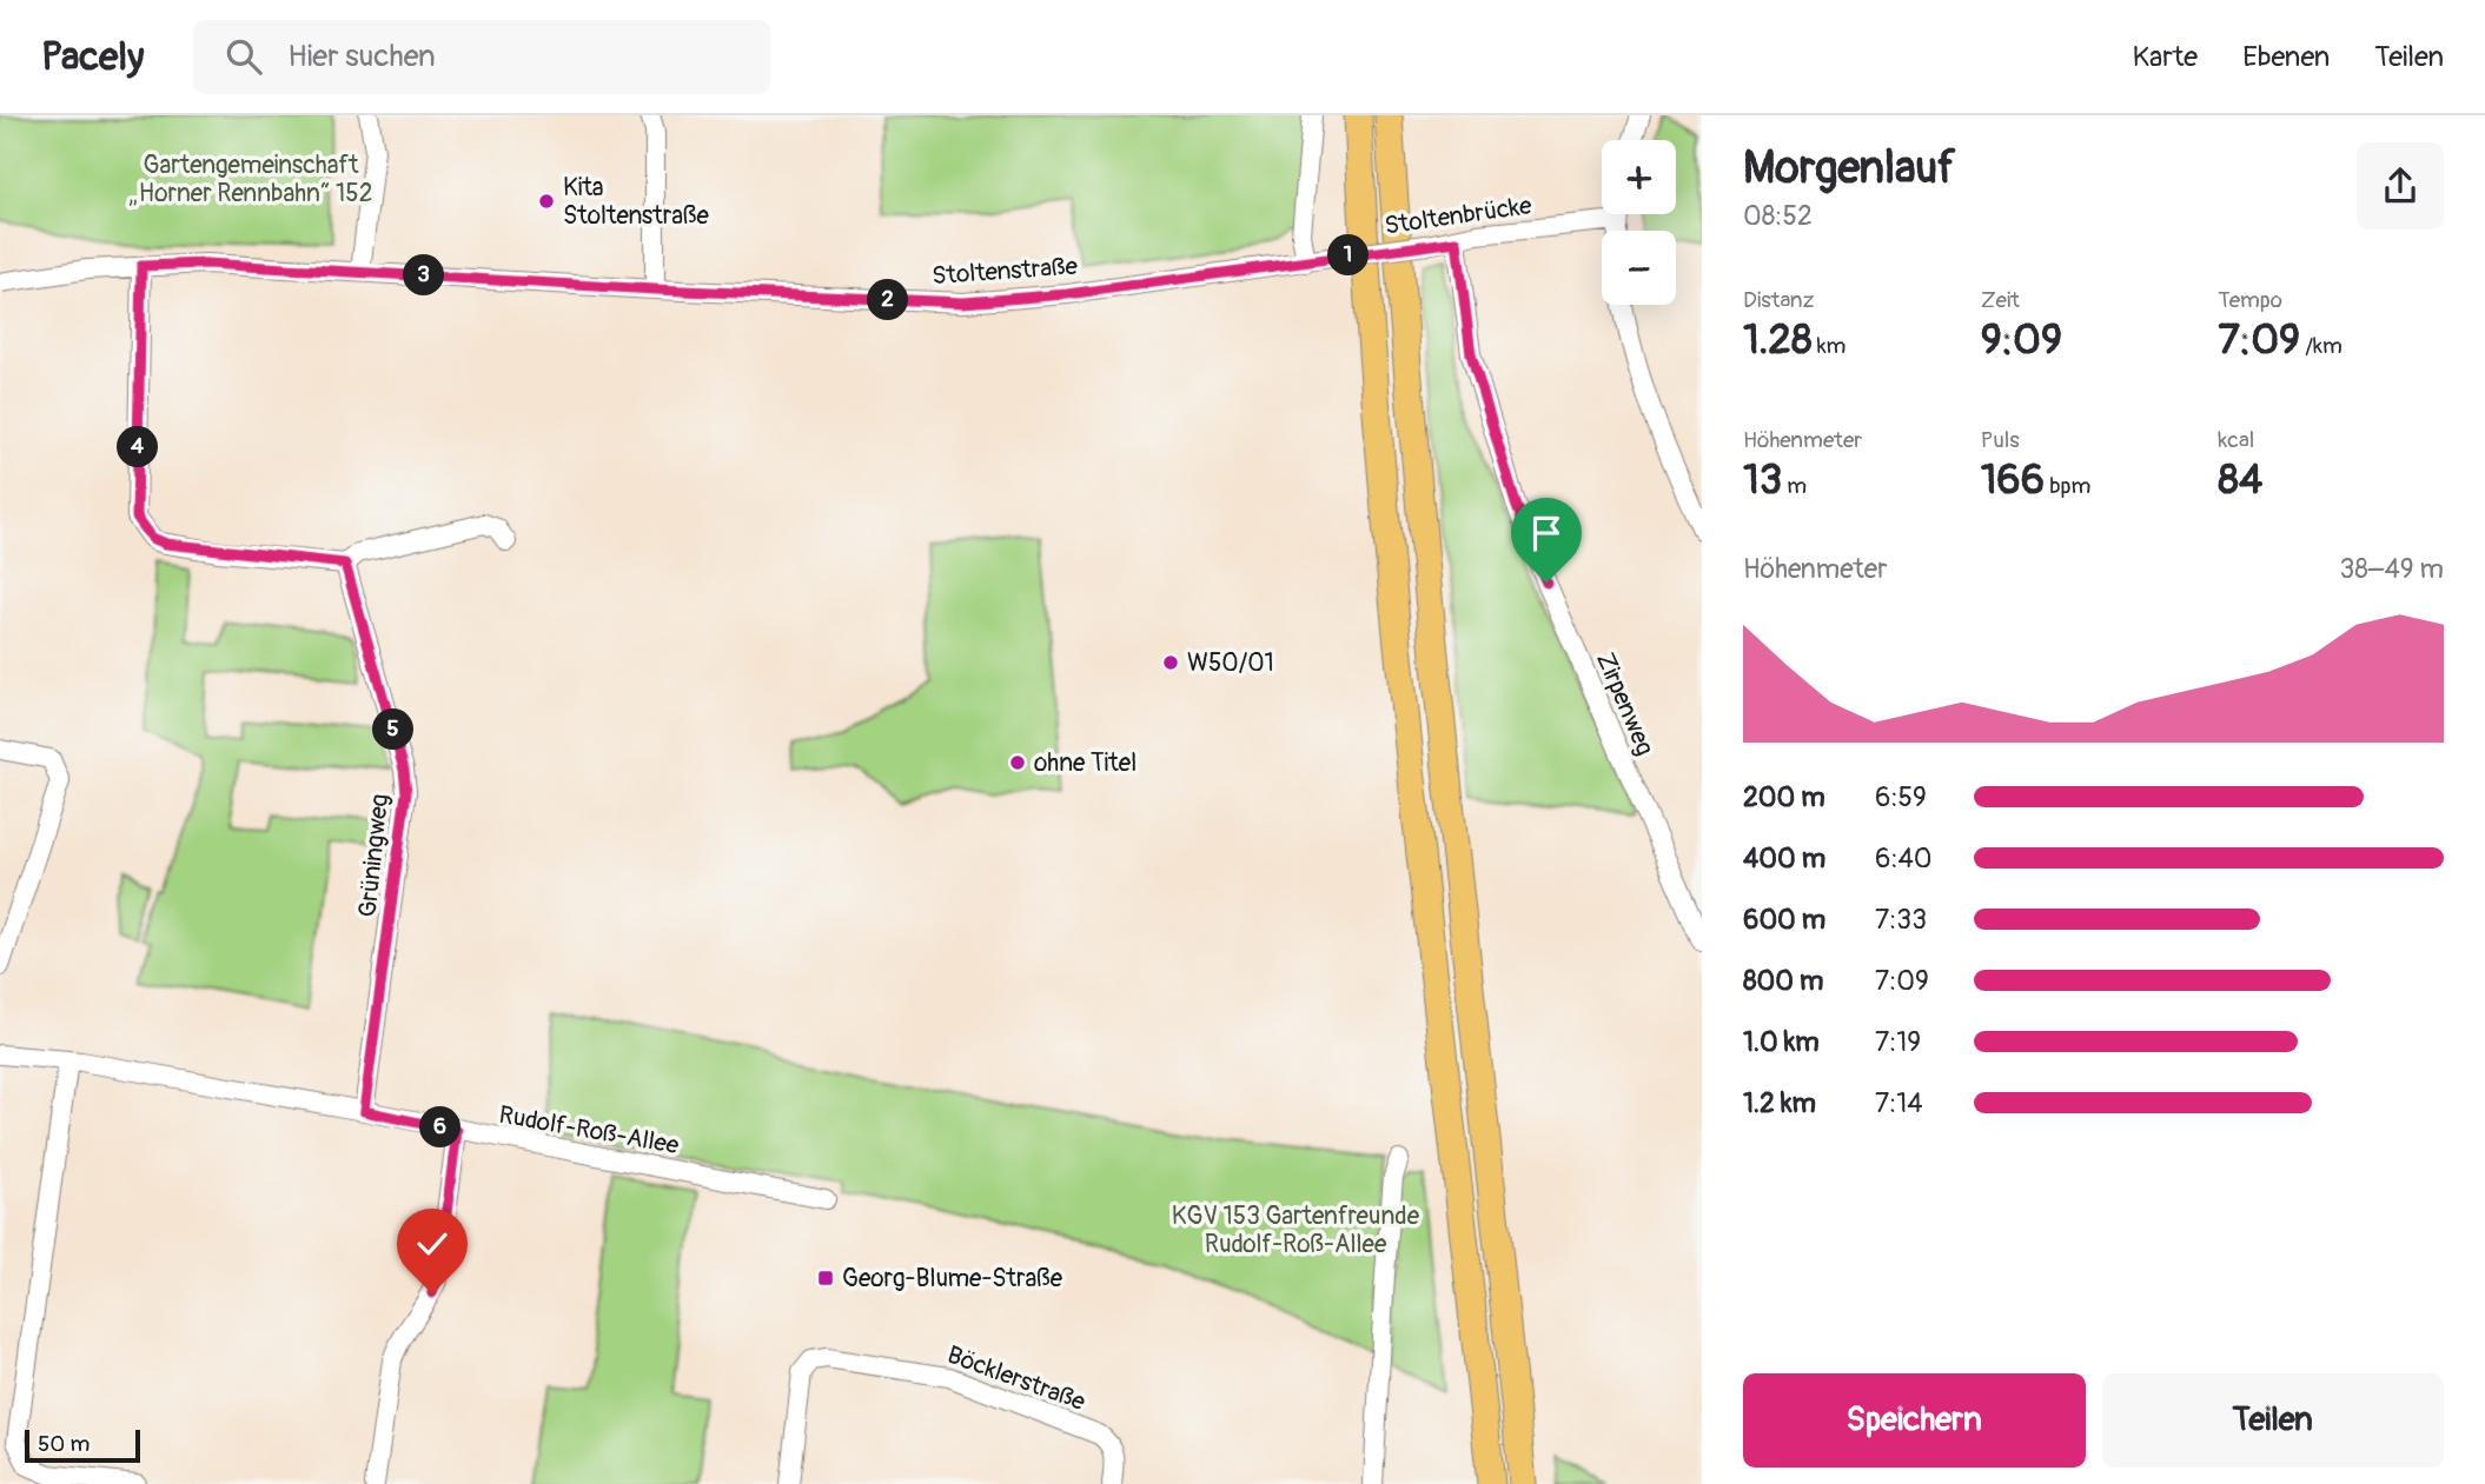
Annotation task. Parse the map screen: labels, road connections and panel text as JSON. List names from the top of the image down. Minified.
{"streets":{"street":["Stoltenbrücke","Stoltenstraße","Zirpenweg","Grüningweg","Rudolf-Roß-Allee","Böcklerstraße"]},"crossings":[["Stoltenbrücke","Stoltenstraße"],["Stoltenbrücke","Zirpenweg"],["Grüningweg","Rudolf-Roß-Allee"]],"parks":["Gartengemeinschaft „Horner Rennbahn“ 152","KGV 153 Gartenfreunde Rudolf-Roß-Allee"],"places":{"other":["Kita Stoltenstraße","W50/01","ohne Titel"],"transit":["Georg-Blume-Straße"]},"scale_bar":"50 m","page":{"header":"Pacely","search":"Hier suchen","nav":["Karte","Ebenen","Teilen"],"heading":["Morgenlauf","08:52"],"map_buttons":["+","−"],"pins":["1","3","2","4","5","6"],"stats":[["Distanz","1.28 km"],["Zeit","9:09"],["Tempo","7:09 /km"],["Höhenmeter","13 m"],["Puls","166 bpm"],["kcal","84"]],"chart":["Höhenmeter","38–49 m"],"list":[{"name":"200 m","note":"6:59"},{"name":"400 m","note":"6:40"},{"name":"600 m","note":"7:33"},{"name":"800 m","note":"7:09"},{"name":"1.0 km","note":"7:19"},{"name":"1.2 km","note":"7:14"}],"buttons":["Speichern","Teilen"],"scale":"50 m"}}
